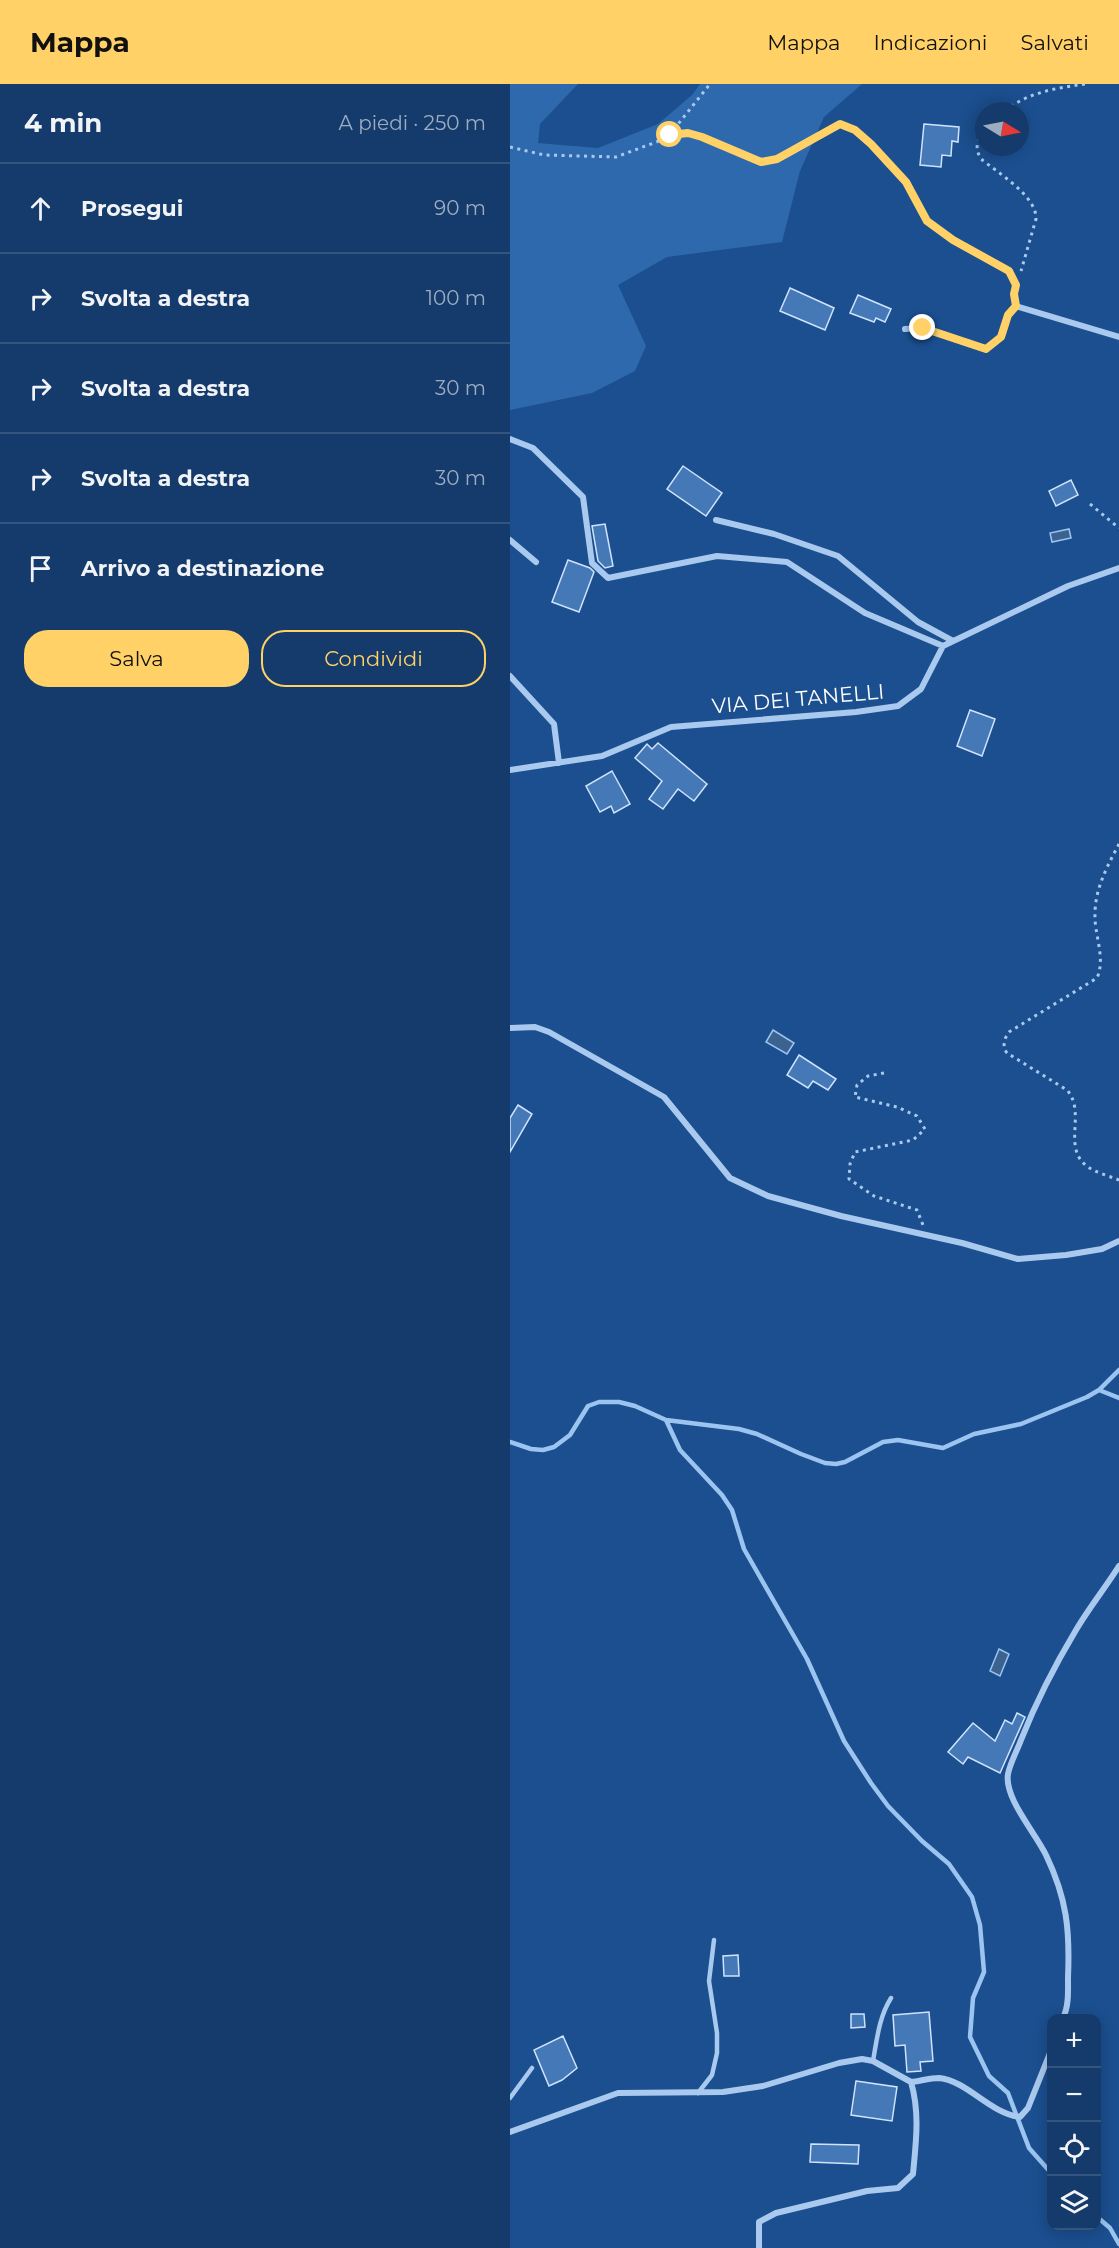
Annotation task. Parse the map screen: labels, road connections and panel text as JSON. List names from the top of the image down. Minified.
{"streets":{"street":["VIA DEI TANELLI"]},"north":"right","page":{"header":"Mappa","nav":["Mappa","Indicazioni","Salvati"],"heading":["4 min","A piedi · 250 m"],"list":[["Prosegui","90 m"],["Svolta a destra","100 m"],["Svolta a destra","30 m"],["Svolta a destra","30 m"],"Arrivo a destinazione"],"buttons":["Salva","Condividi"],"map_buttons":["+","−"]}}
